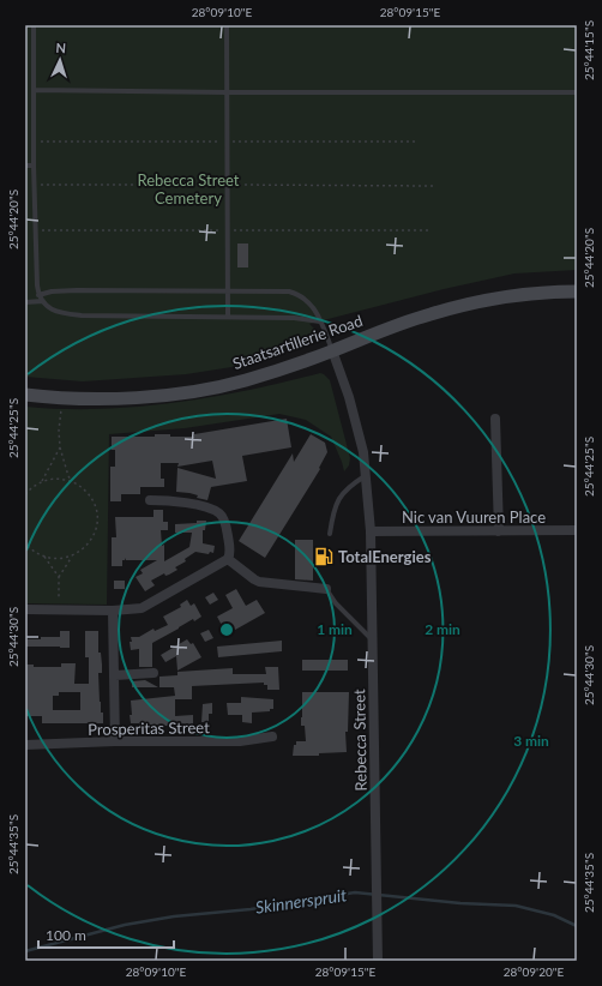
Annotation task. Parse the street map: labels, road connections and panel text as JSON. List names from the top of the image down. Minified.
{"streets":{"street":["Staatsartillerie Road","Nic van Vuuren Place","Prosperitas Street","Rebecca Street"]},"crossings":[["Staatsartillerie Road","Rebecca Street"],["Nic van Vuuren Place","Rebecca Street"]],"water":["Skinnerspruit"],"parks":["Rebecca Street Cemetery"],"places":{"fuel station":["TotalEnergies"]},"scale_bar":"100 m","north":"top","coordinates":["28°09'10\"E","28°09'15\"E","25°44'15\"S","25°44'20\"S","25°44'25\"S","25°44'30\"S","25°44'35\"S","28°09'20\"E"],"rings":["1 min","2 min","3 min"]}
